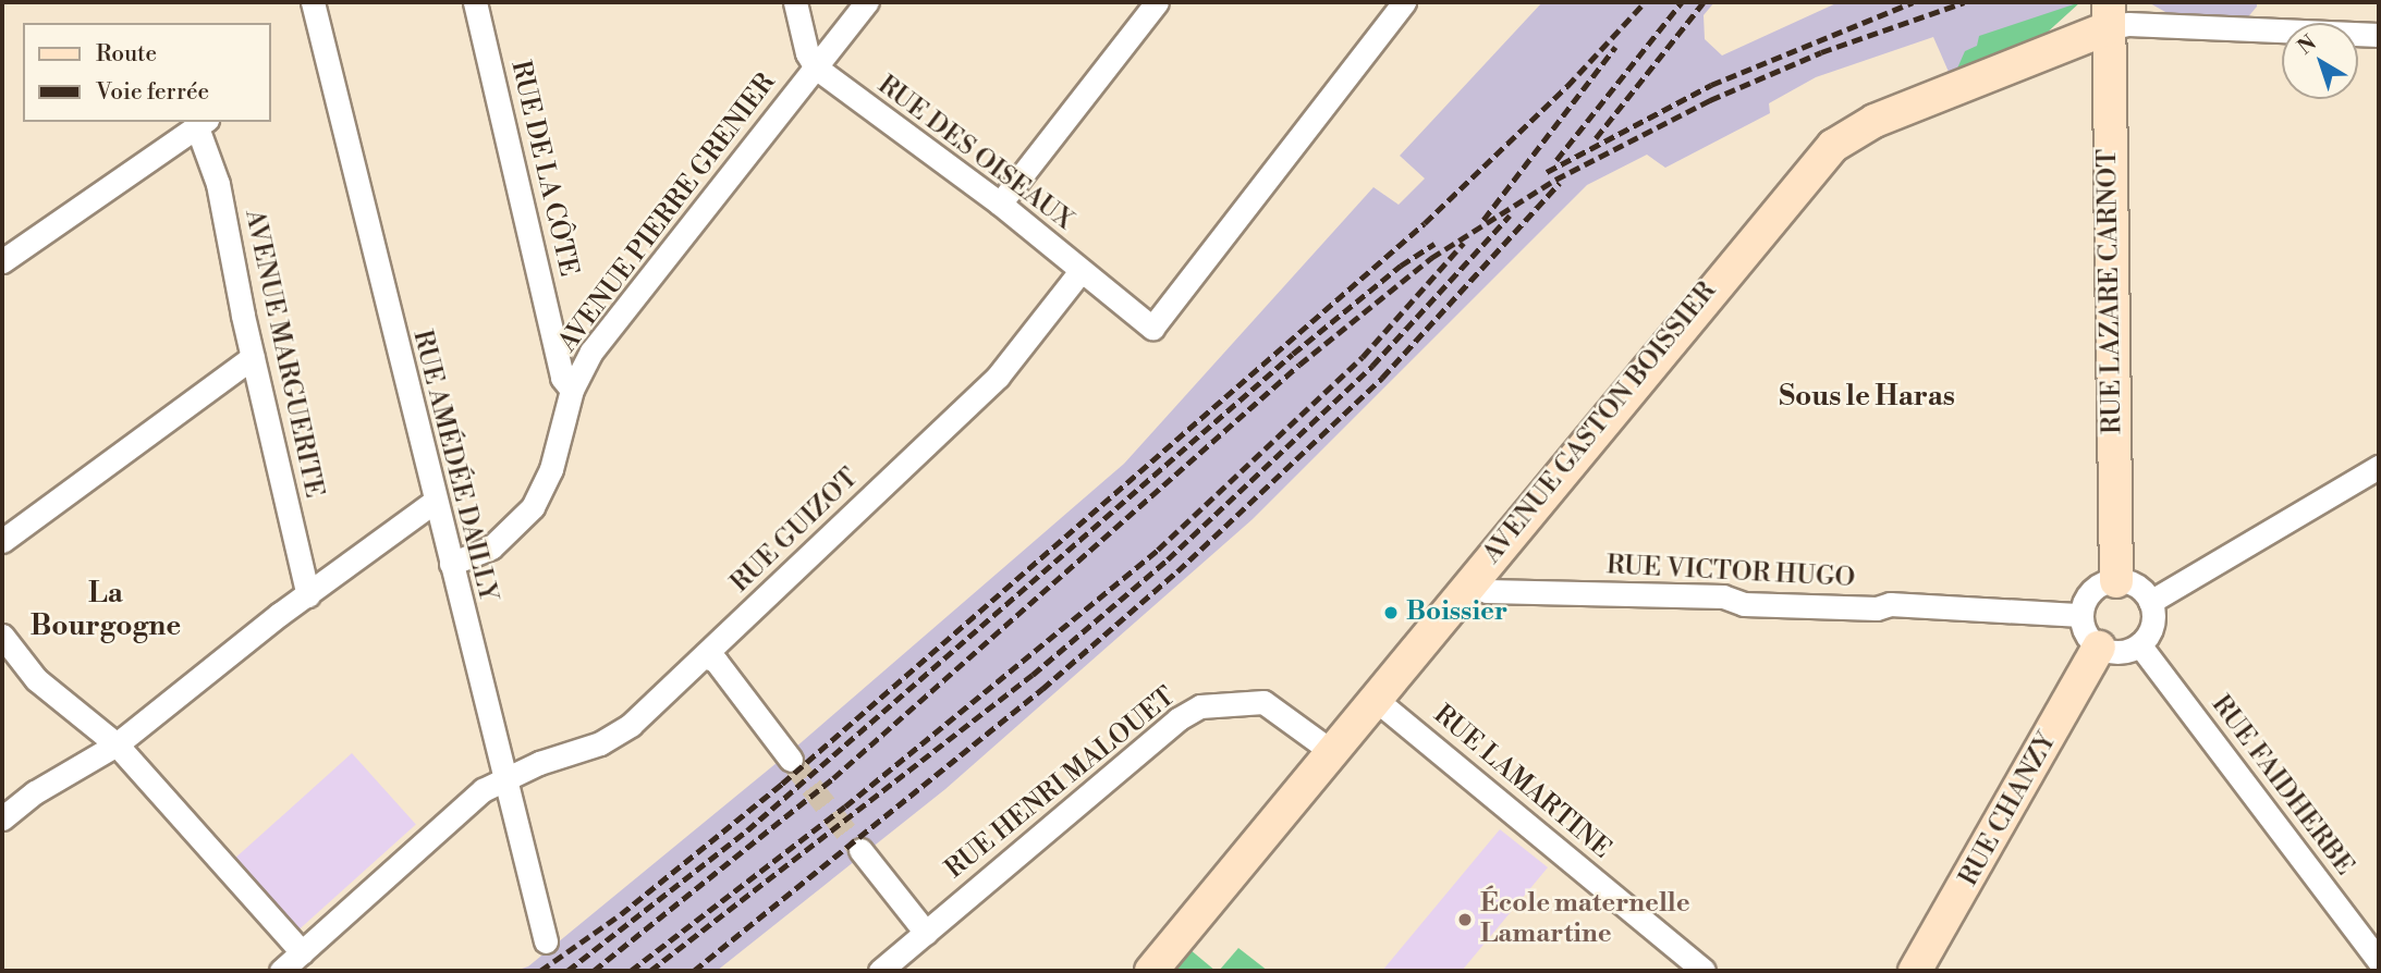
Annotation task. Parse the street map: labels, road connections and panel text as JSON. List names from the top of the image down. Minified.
{"streets":{"street":["RUE DES OISEAUX","RUE DE LA CÔTE","AVENUE PIERRE GRENIER","RUE LAZARE CARNOT","AVENUE MARGUERITE","AVENUE GASTON BOISSIER","RUE AMÉDÉE DAILLY","RUE GUIZOT","RUE VICTOR HUGO","RUE LAMARTINE","RUE HENRI MALOUET","RUE FAIDHERBE","RUE CHANZY"]},"crossings":[["RUE DES OISEAUX","AVENUE PIERRE GRENIER"],["RUE DES OISEAUX","RUE GUIZOT"],["RUE DE LA CÔTE","AVENUE PIERRE GRENIER"],["AVENUE PIERRE GRENIER","RUE AMÉDÉE DAILLY"],["RUE LAZARE CARNOT","AVENUE GASTON BOISSIER"],["RUE LAZARE CARNOT","RUE VICTOR HUGO"],["RUE LAZARE CARNOT","RUE FAIDHERBE"],["RUE LAZARE CARNOT","RUE CHANZY"],["AVENUE GASTON BOISSIER","RUE VICTOR HUGO"],["AVENUE GASTON BOISSIER","RUE LAMARTINE"],["AVENUE GASTON BOISSIER","RUE HENRI MALOUET"],["RUE AMÉDÉE DAILLY","RUE GUIZOT"],["RUE VICTOR HUGO","RUE FAIDHERBE"],["RUE VICTOR HUGO","RUE CHANZY"],["RUE FAIDHERBE","RUE CHANZY"]],"districts":["Sous le Haras","La Bourgogne"],"places":["Boissier","École maternelle Lamartine"],"legend":["Route","Voie ferrée"],"north":"top left"}
